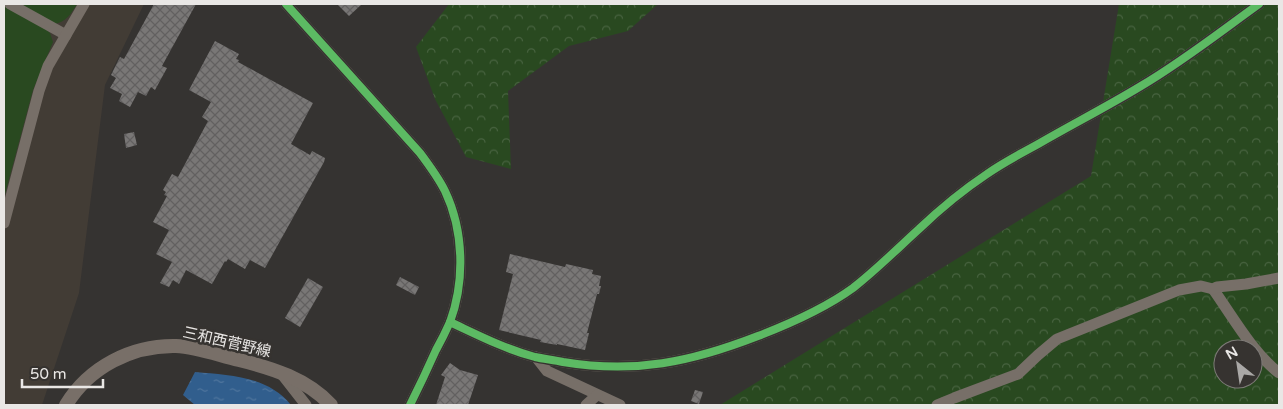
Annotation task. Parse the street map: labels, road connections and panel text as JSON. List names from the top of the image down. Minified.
{"streets":{"main road":["三和西菅野線"]},"scale_bar":"50 m","north":"top left"}
